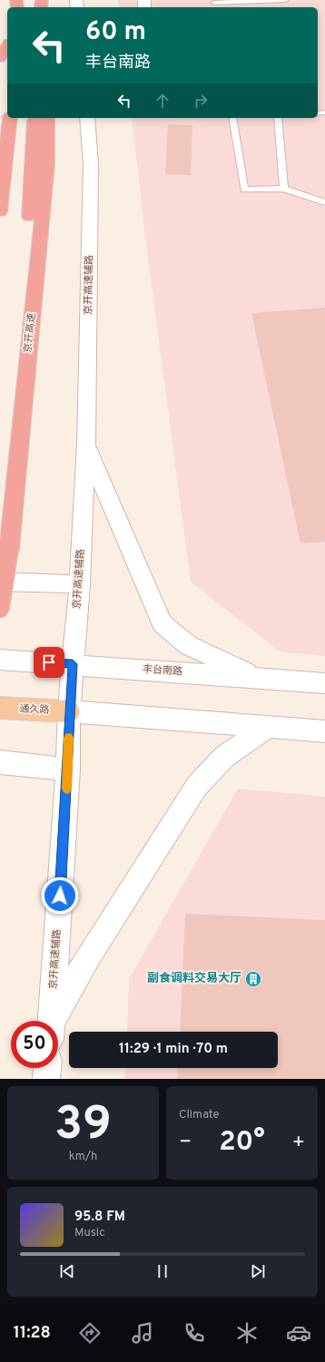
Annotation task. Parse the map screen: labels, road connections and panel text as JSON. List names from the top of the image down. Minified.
{"streets":{"highway":["京开高速"],"main road":["京开高速辅路","丰台南路","通久路"]},"crossings":[["京开高速辅路","丰台南路"],["京开高速辅路","通久路"]],"places":{"building":["副食调料交易大厅"]},"page":{"turn":["60 m","丰台南路"],"limit":"50","trip":"11:29 · 1 min · 70 m","tile":[["39","km/h"],"Climate"],"heat":["−","20°","+"],"song":["95.8 FM","Music"],"tabs":"11:28"}}
